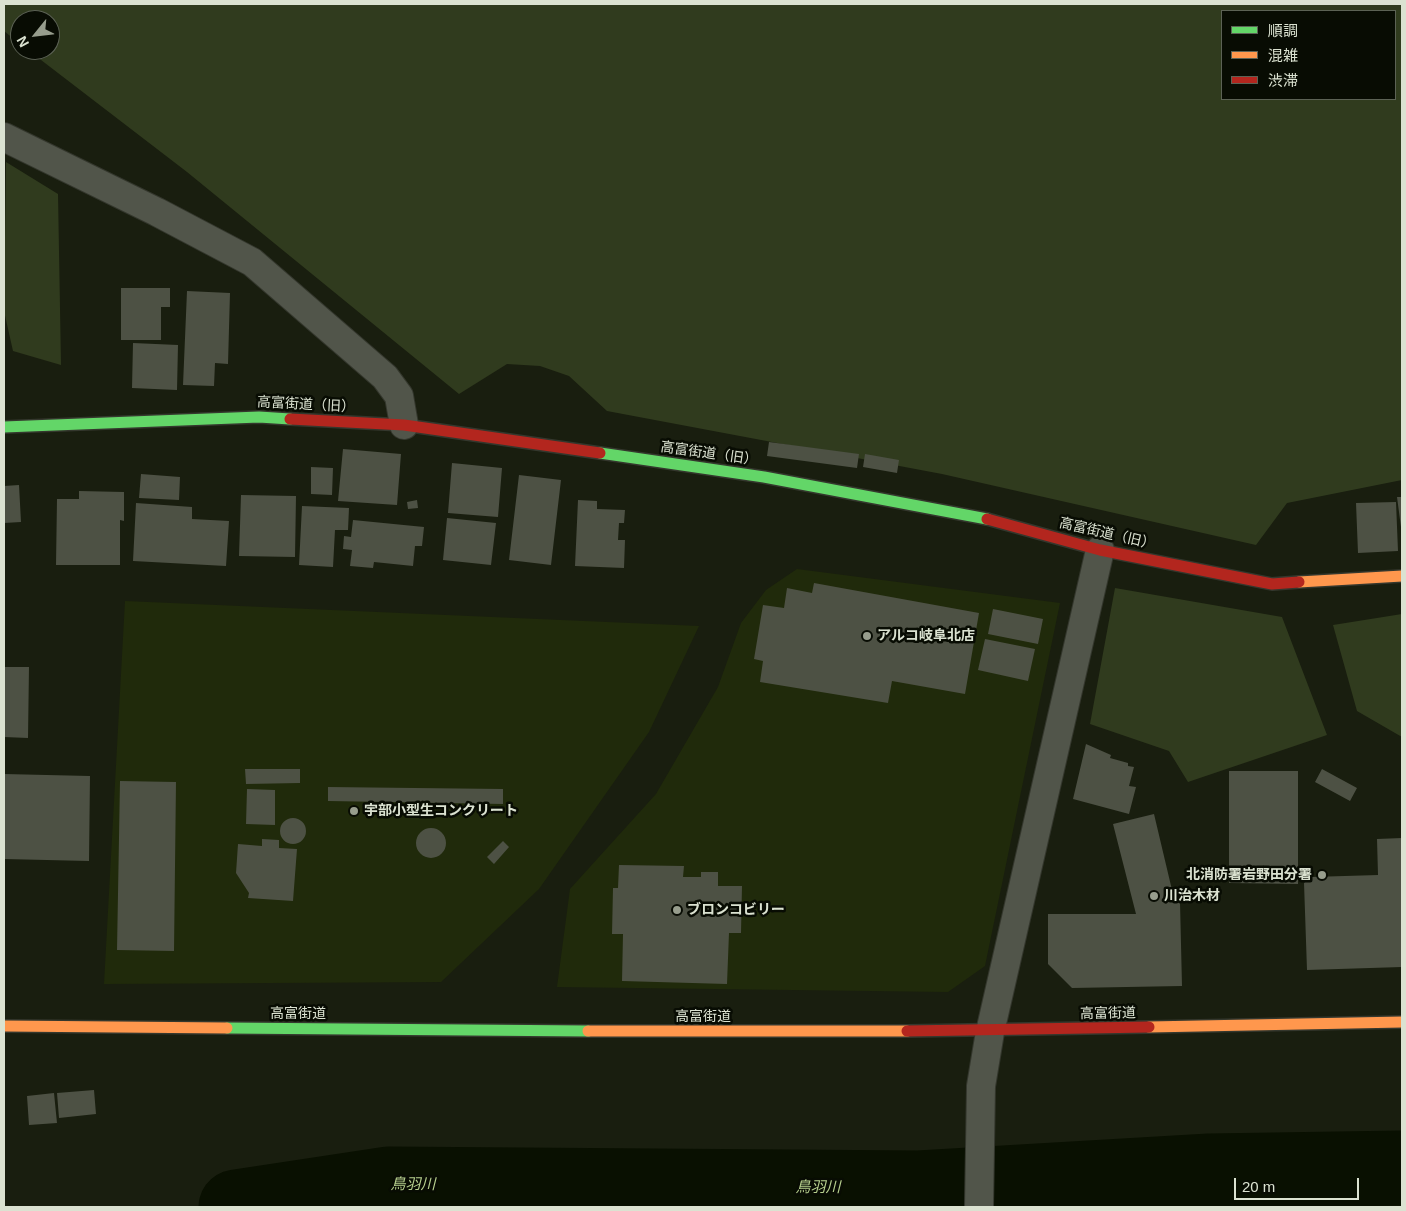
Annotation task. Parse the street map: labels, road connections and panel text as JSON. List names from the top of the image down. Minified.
{"streets":{"street":["高富街道（旧）","高富街道"]},"water":["鳥羽川"],"places":["アルコ岐阜北店","宇部小型生コンクリート","北消防署岩野田分署","川治木材","ブロンコビリー"],"legend":["順調","混雑","渋滞"],"scale_bar":"20 m","north":"bottom left"}
